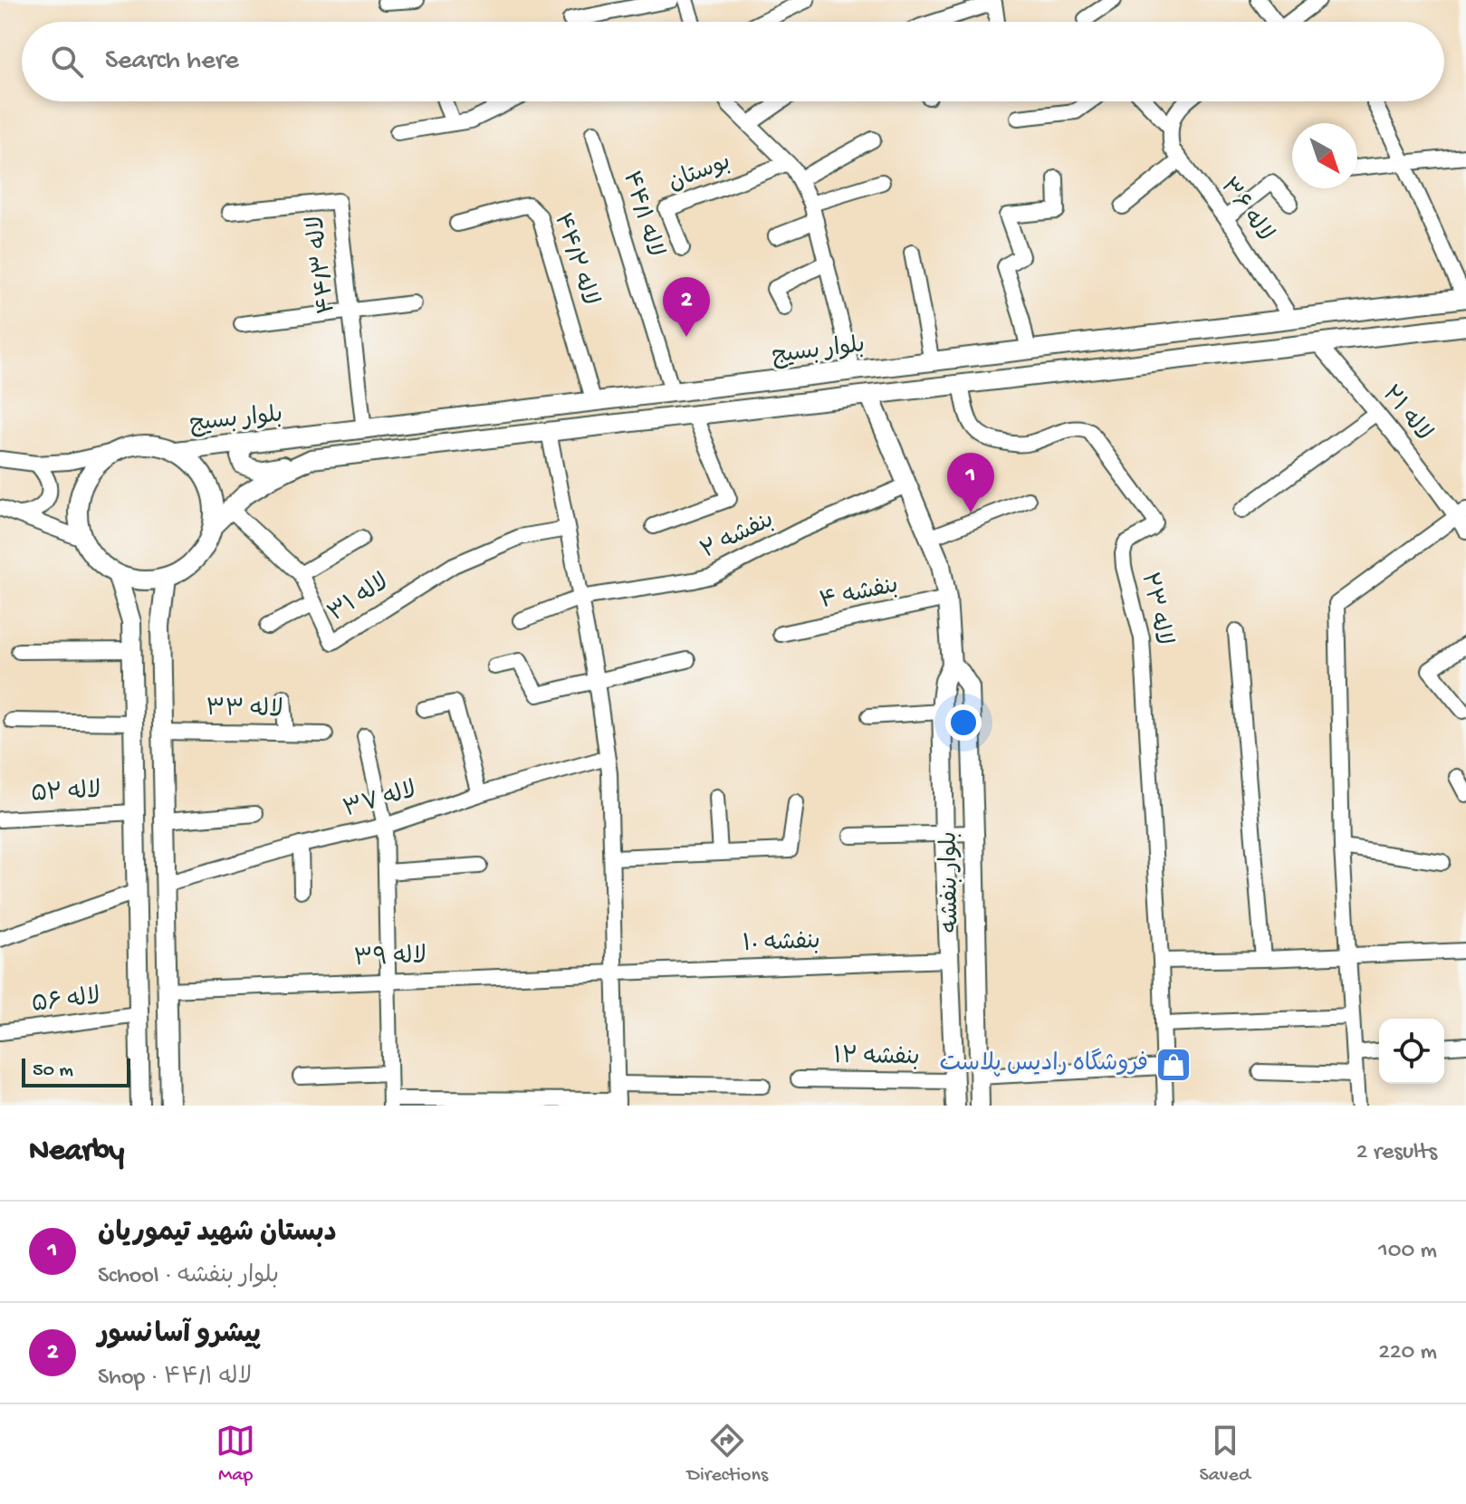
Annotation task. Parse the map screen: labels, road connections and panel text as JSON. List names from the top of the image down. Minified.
{"streets":{"main road":["بلوار بسیج","بلوار بنفشه"],"street":["بوستان","لاله ۳۶","لاله ۴۴/۱","لاله ۴۴/۲","لاله ۴۴/۳","لاله ۲۱","بنفشه ۲","بنفشه ۴","لاله ۳۱","لاله ۲۳","لاله ۳۳","لاله ۵۲","لاله ۳۷","بنفشه ۱۰","لاله ۳۹","لاله ۵۶","بنفشه ۱۲"]},"crossings":[["لاله ۳۶","بلوار بسیج"],["لاله ۴۴/۱","بلوار بسیج"],["لاله ۴۴/۲","بلوار بسیج"],["لاله ۴۴/۳","بلوار بسیج"],["بلوار بسیج","لاله ۲۱"],["بلوار بسیج","لاله ۳۱"],["بلوار بسیج","لاله ۲۳"],["بلوار بسیج","بلوار بنفشه"],["بنفشه ۲","بلوار بنفشه"],["بنفشه ۴","بلوار بنفشه"],["بلوار بنفشه","بنفشه ۱۰"],["بلوار بنفشه","بنفشه ۱۲"],["بنفشه ۱۰","لاله ۳۹"]],"places":{"shop":["فروشگاه رادیس پلاست"]},"scale_bar":"50 m","north":"bottom right","page":{"search":"Search here","pins":["2","1"],"scale":"50 m","heading":["Nearby","2 results"],"list":[{"mark":"1","name":"دبستان شهید تیموریان","note":"School · بلوار بنفشه","value":"100 m"},{"mark":"2","name":"پیشرو آسانسور","note":"Shop · لاله ۴۴/۱","value":"220 m"}],"nav":["Map","Directions","Saved"]}}
